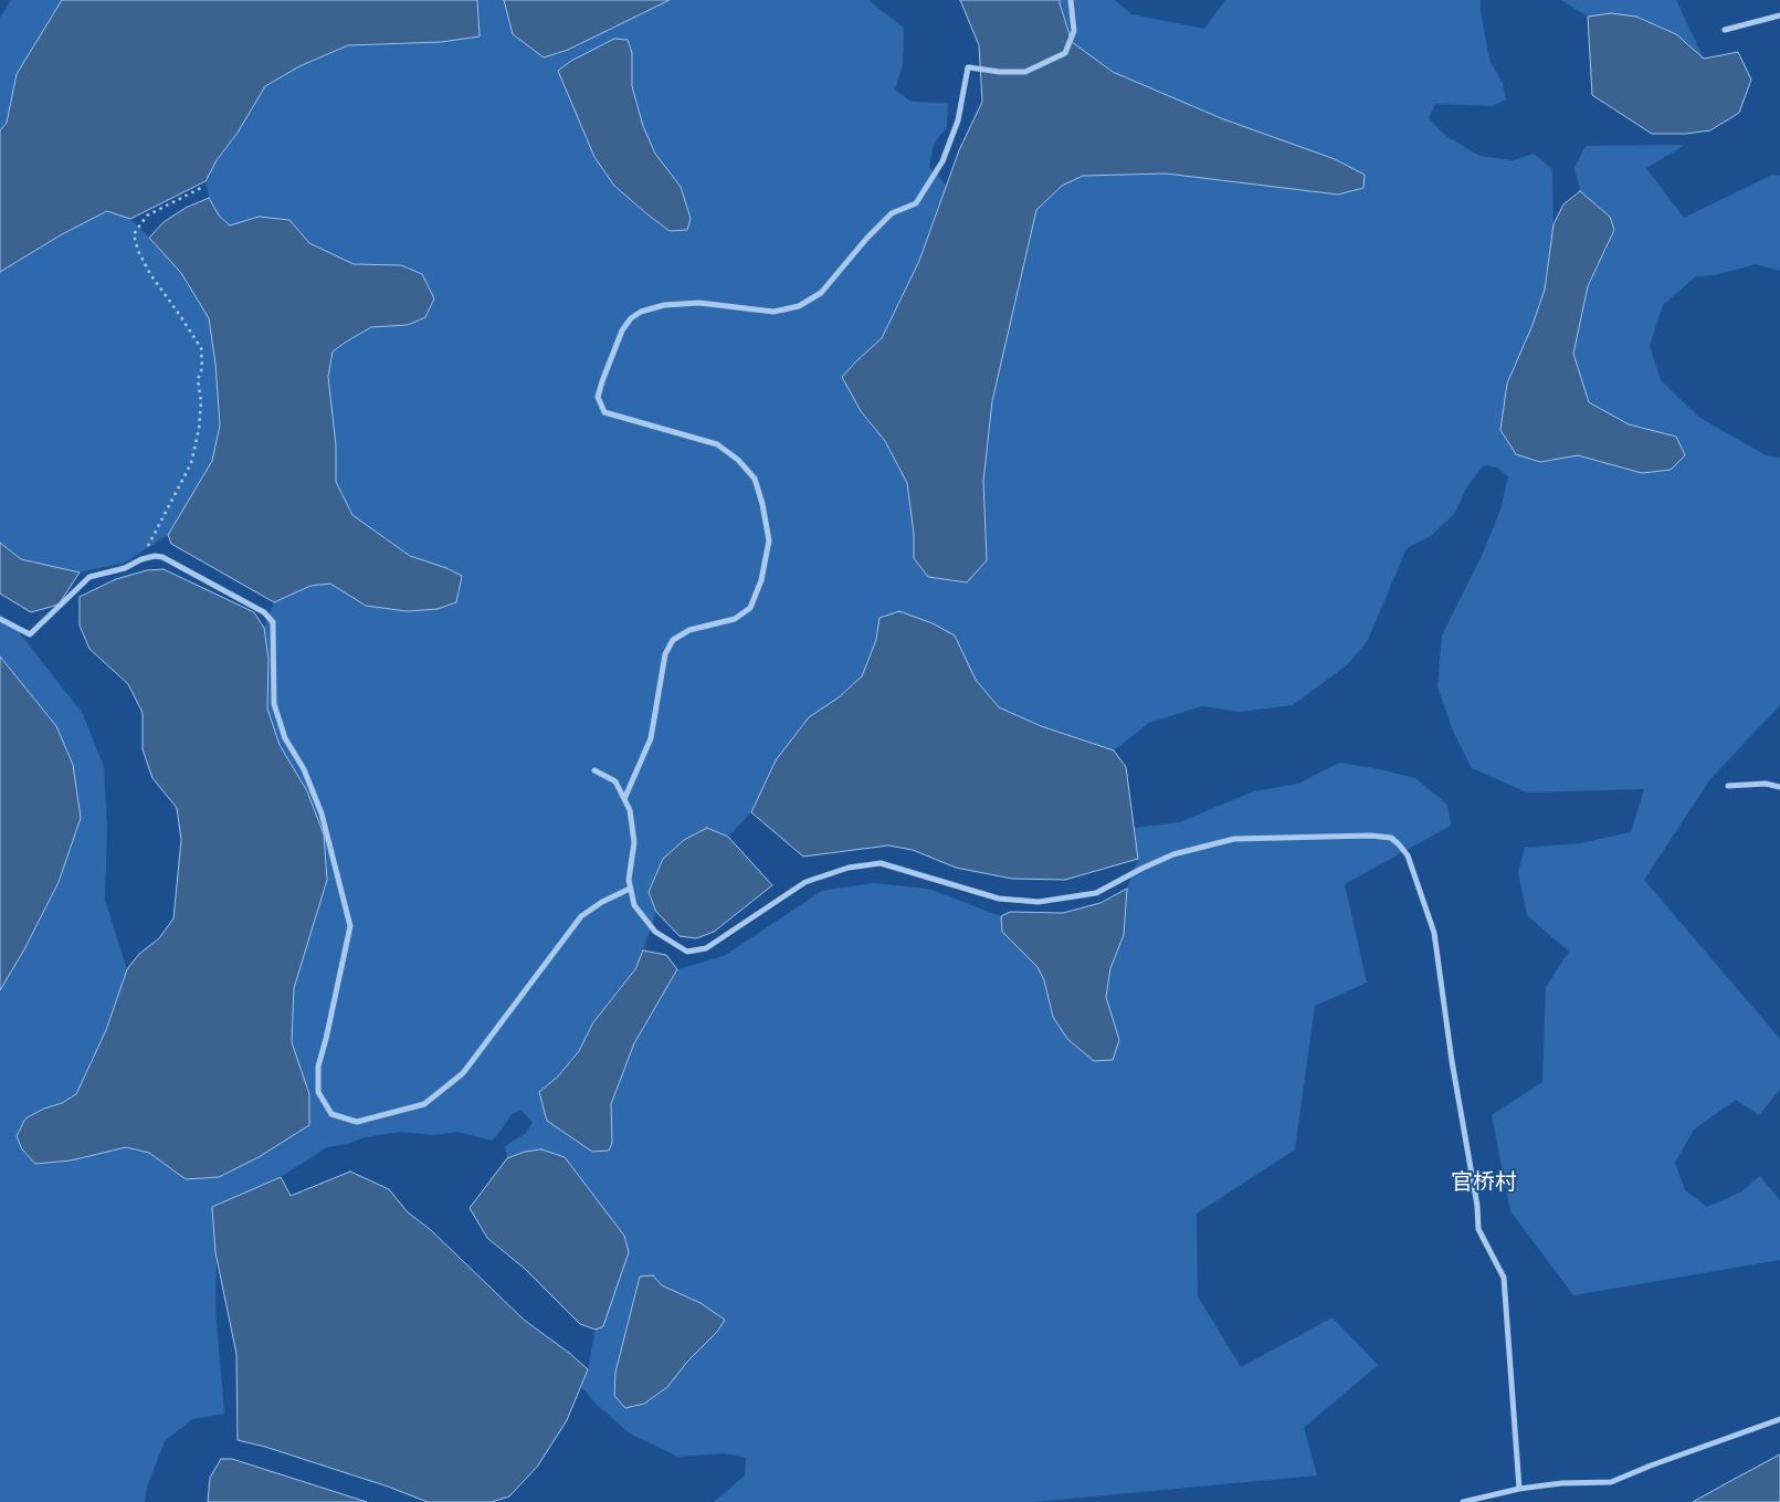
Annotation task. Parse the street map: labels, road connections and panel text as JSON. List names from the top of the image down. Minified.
{"districts":["官桥村"]}
